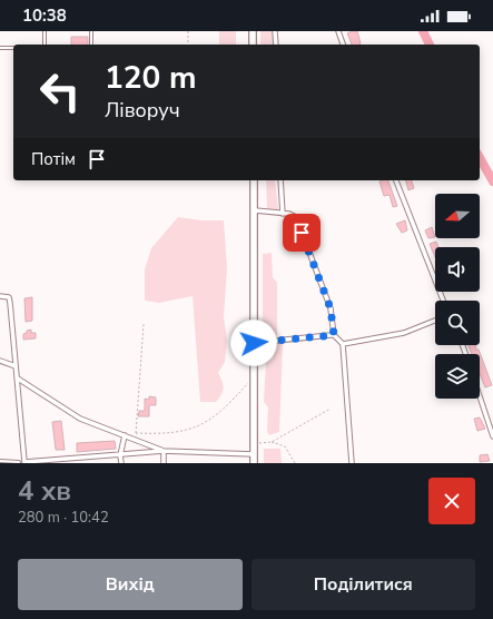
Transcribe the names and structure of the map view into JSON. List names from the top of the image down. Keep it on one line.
{"north":"left","page":{"status":"10:38","turn":["120 m","Ліворуч"],"then":"Потім","heading":["4 хв","280 m · 10:42"],"buttons":["Вихід","Поділитися"]}}
